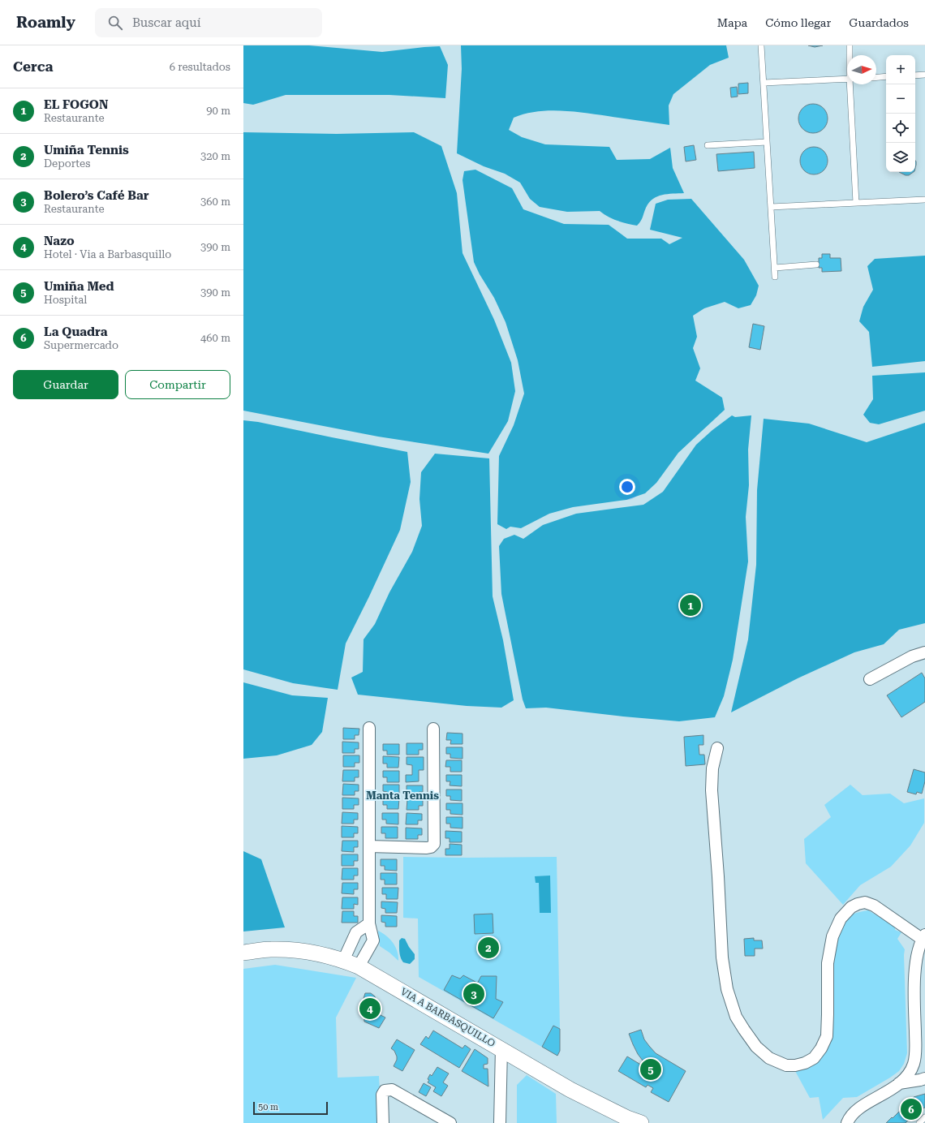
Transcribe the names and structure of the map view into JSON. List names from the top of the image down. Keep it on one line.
{"streets":{"main road":["VIA A BARBASQUILLO"]},"districts":["Manta Tennis"],"scale_bar":"50 m","north":"right","page":{"header":"Roamly","search":"Buscar aquí","nav":["Mapa","Cómo llegar","Guardados"],"heading":["Cerca","6 resultados"],"map_buttons":["+","−"],"list":[{"mark":"1","name":"EL FOGON","note":"Restaurante","value":"90 m"},{"mark":"2","name":"Umiña Tennis","note":"Deportes","value":"320 m"},{"mark":"3","name":"Bolero’s Café Bar","note":"Restaurante","value":"360 m"},{"mark":"4","name":"Nazo","note":"Hotel · Via a Barbasquillo","value":"390 m"},{"mark":"5","name":"Umiña Med","note":"Hospital","value":"390 m"},{"mark":"6","name":"La Quadra","note":"Supermercado","value":"460 m"}],"buttons":["Guardar","Compartir"],"pins":["1","2","3","4","5","6"],"scale":"50 m"}}
